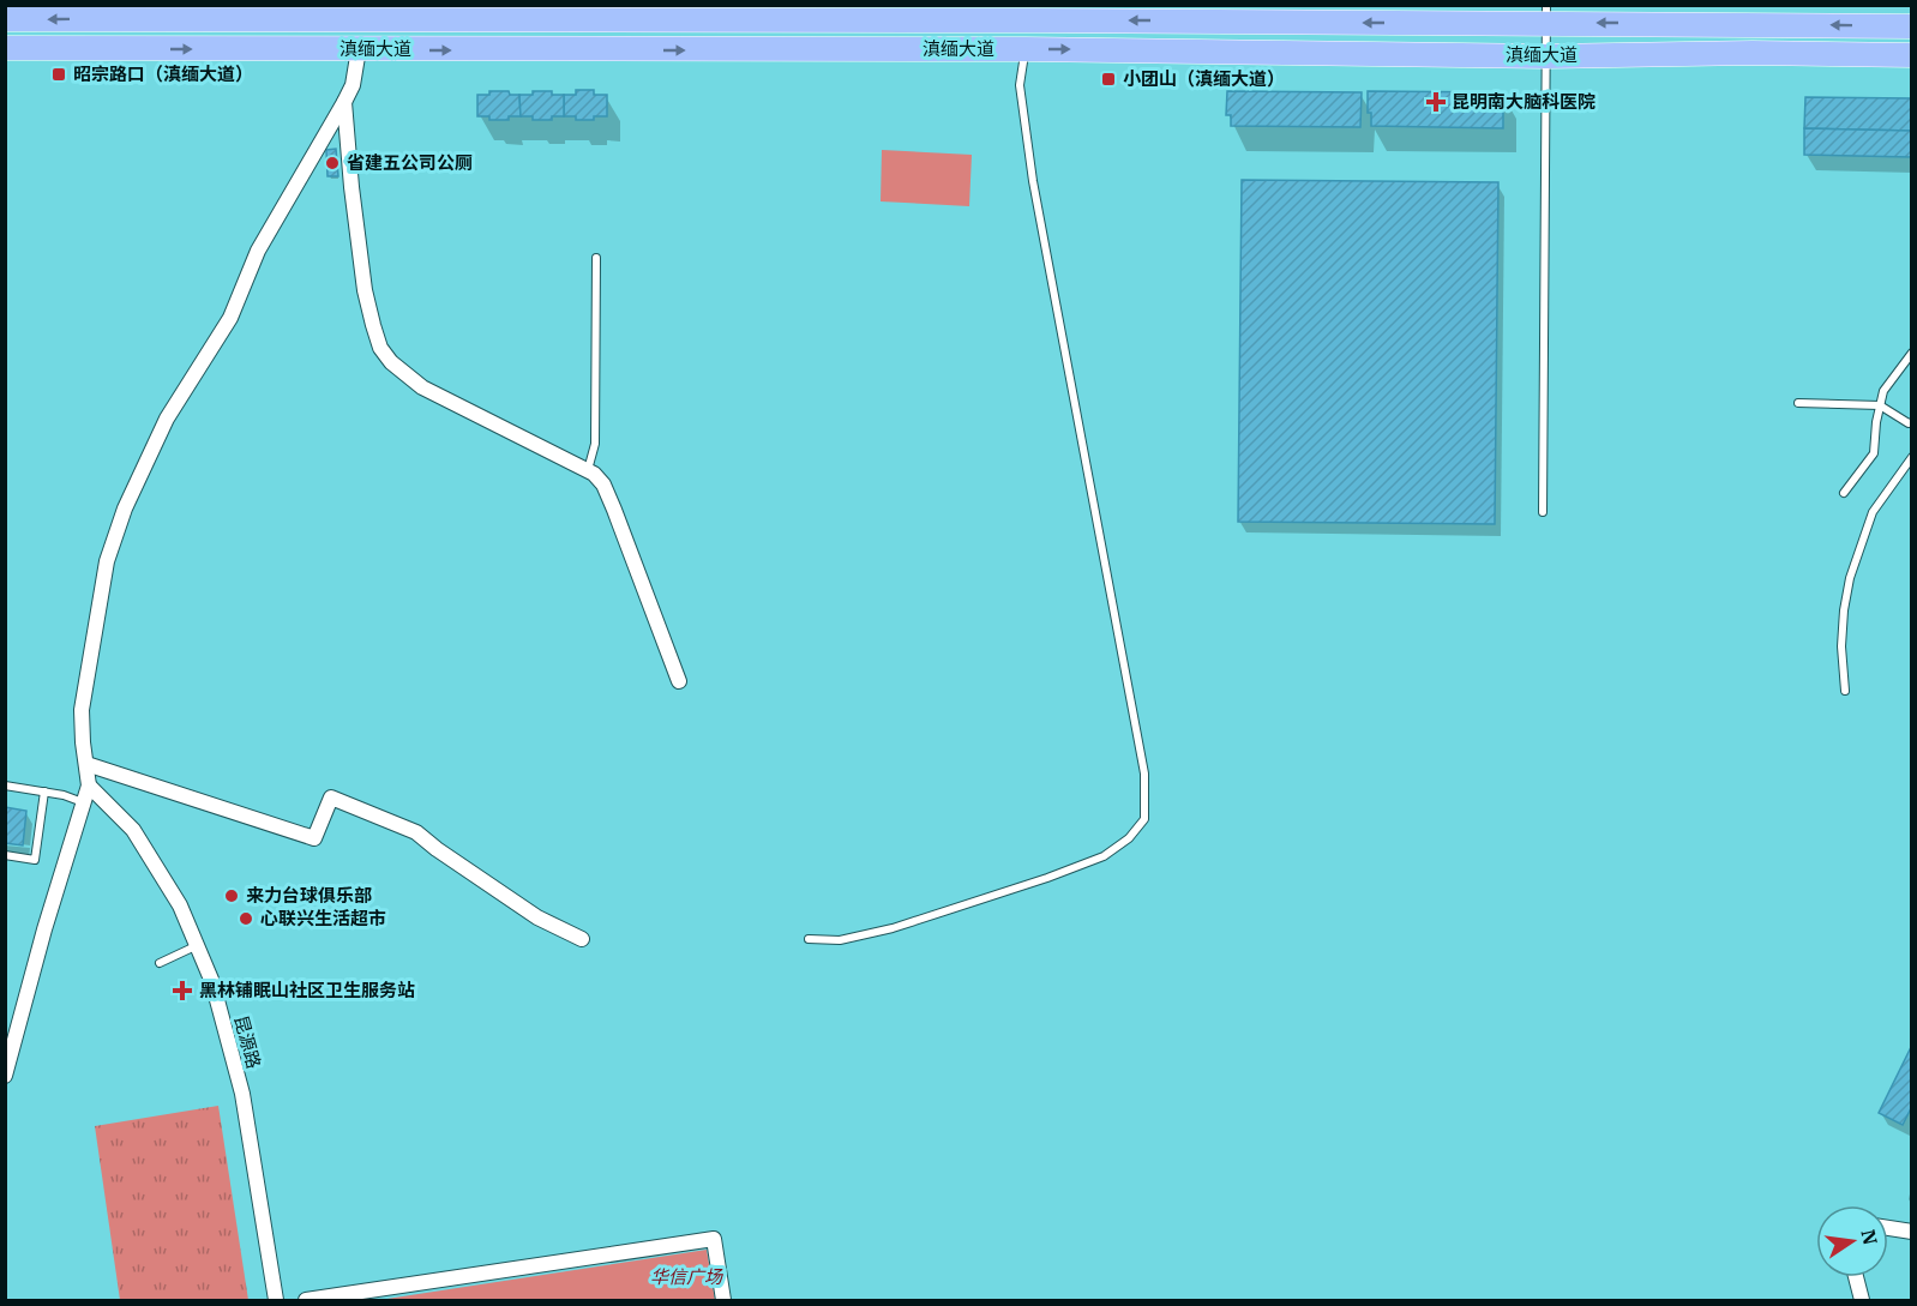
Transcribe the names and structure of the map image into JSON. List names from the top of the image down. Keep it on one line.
{"streets":{"main road":["滇缅大道"],"street":["昆源路"]},"parks":["华信广场"],"places":{"transit":["昭宗路口（滇缅大道）","小团山（滇缅大道）"],"health":["昆明南大脑科医院","黑林铺眠山社区卫生服务站"],"other":["省建五公司公厕","来力台球俱乐部","心联兴生活超市"]},"north":"right"}
